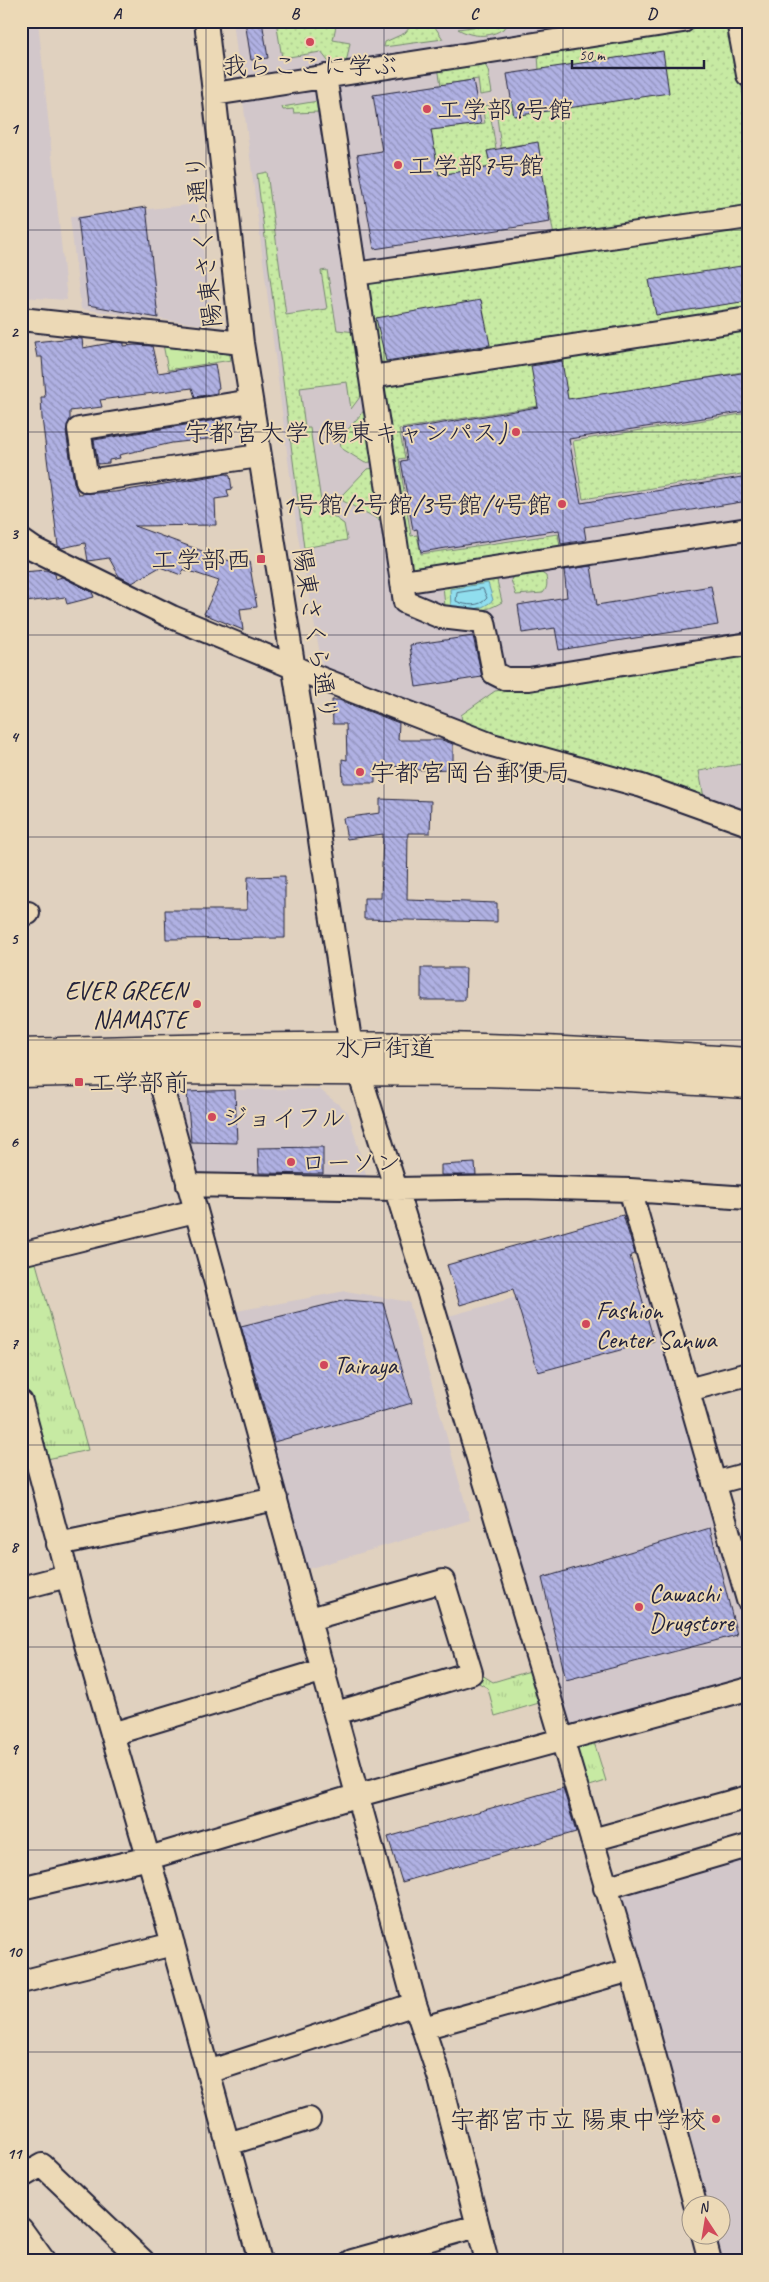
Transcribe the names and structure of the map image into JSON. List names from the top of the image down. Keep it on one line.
{"streets":{"highway":["水戸街道"],"street":["陽東さくら通り"]},"crossings":[["陽東さくら通り","水戸街道"]],"places":{"other":["我らここに学ぶ","工学部9号館","工学部7号館","宇都宮大学 (陽東キャンパス)","1号館/2号館/3号館/4号館","宇都宮岡台郵便局","EVER GREEN NAMASTE","ジョイフル","ローソン","Fashion Center Sanwa","Tairaya","Cawachi Drugstore","宇都宮市立 陽東中学校"],"transit":["工学部西","工学部前"]},"scale_bar":"50 m","north":"top","grid":{"columns":["A","B","C","D"],"rows":["1","2","3","4","5","6","7","8","9","10","11"]}}
